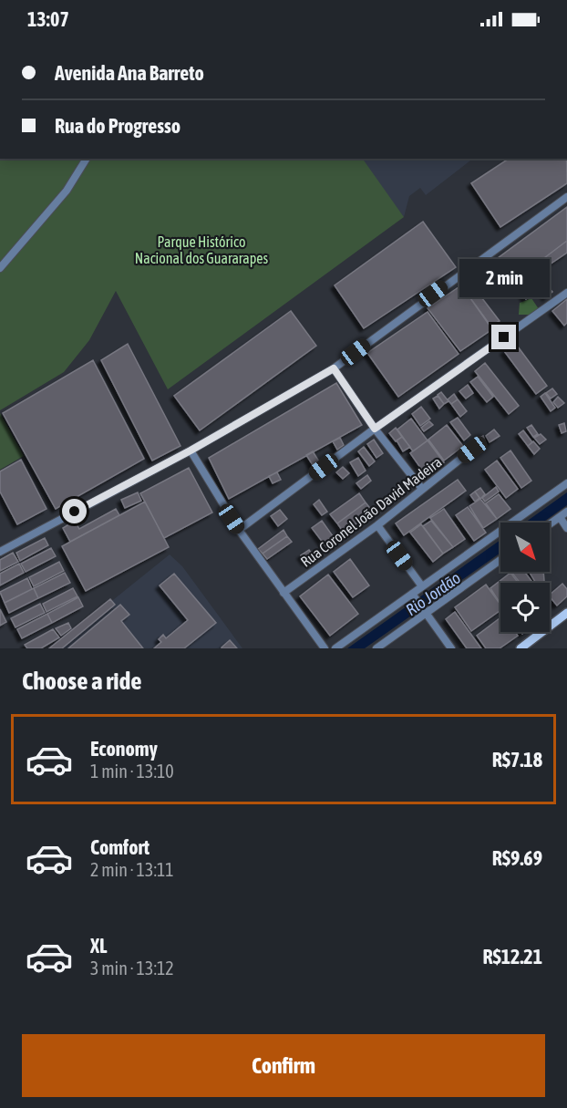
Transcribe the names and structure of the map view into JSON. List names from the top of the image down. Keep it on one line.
{"streets":{"street":["Rua Coronel João David Madeira"]},"water":["Rio Jordão"],"parks":["Parque Histórico Nacional dos Guararapes"],"north":"bottom right","page":{"status":"13:07","banner":["Avenida Ana Barreto","Rua do Progresso"],"bubble":"2 min","heading":"Choose a ride","list":[{"name":"Economy","note":"1 min · 13:10","value":"R$7.18"},{"name":"Comfort","note":"2 min · 13:11","value":"R$9.69"},{"name":"XL","note":"3 min · 13:12","value":"R$12.21"}],"buttons":"Confirm"}}
